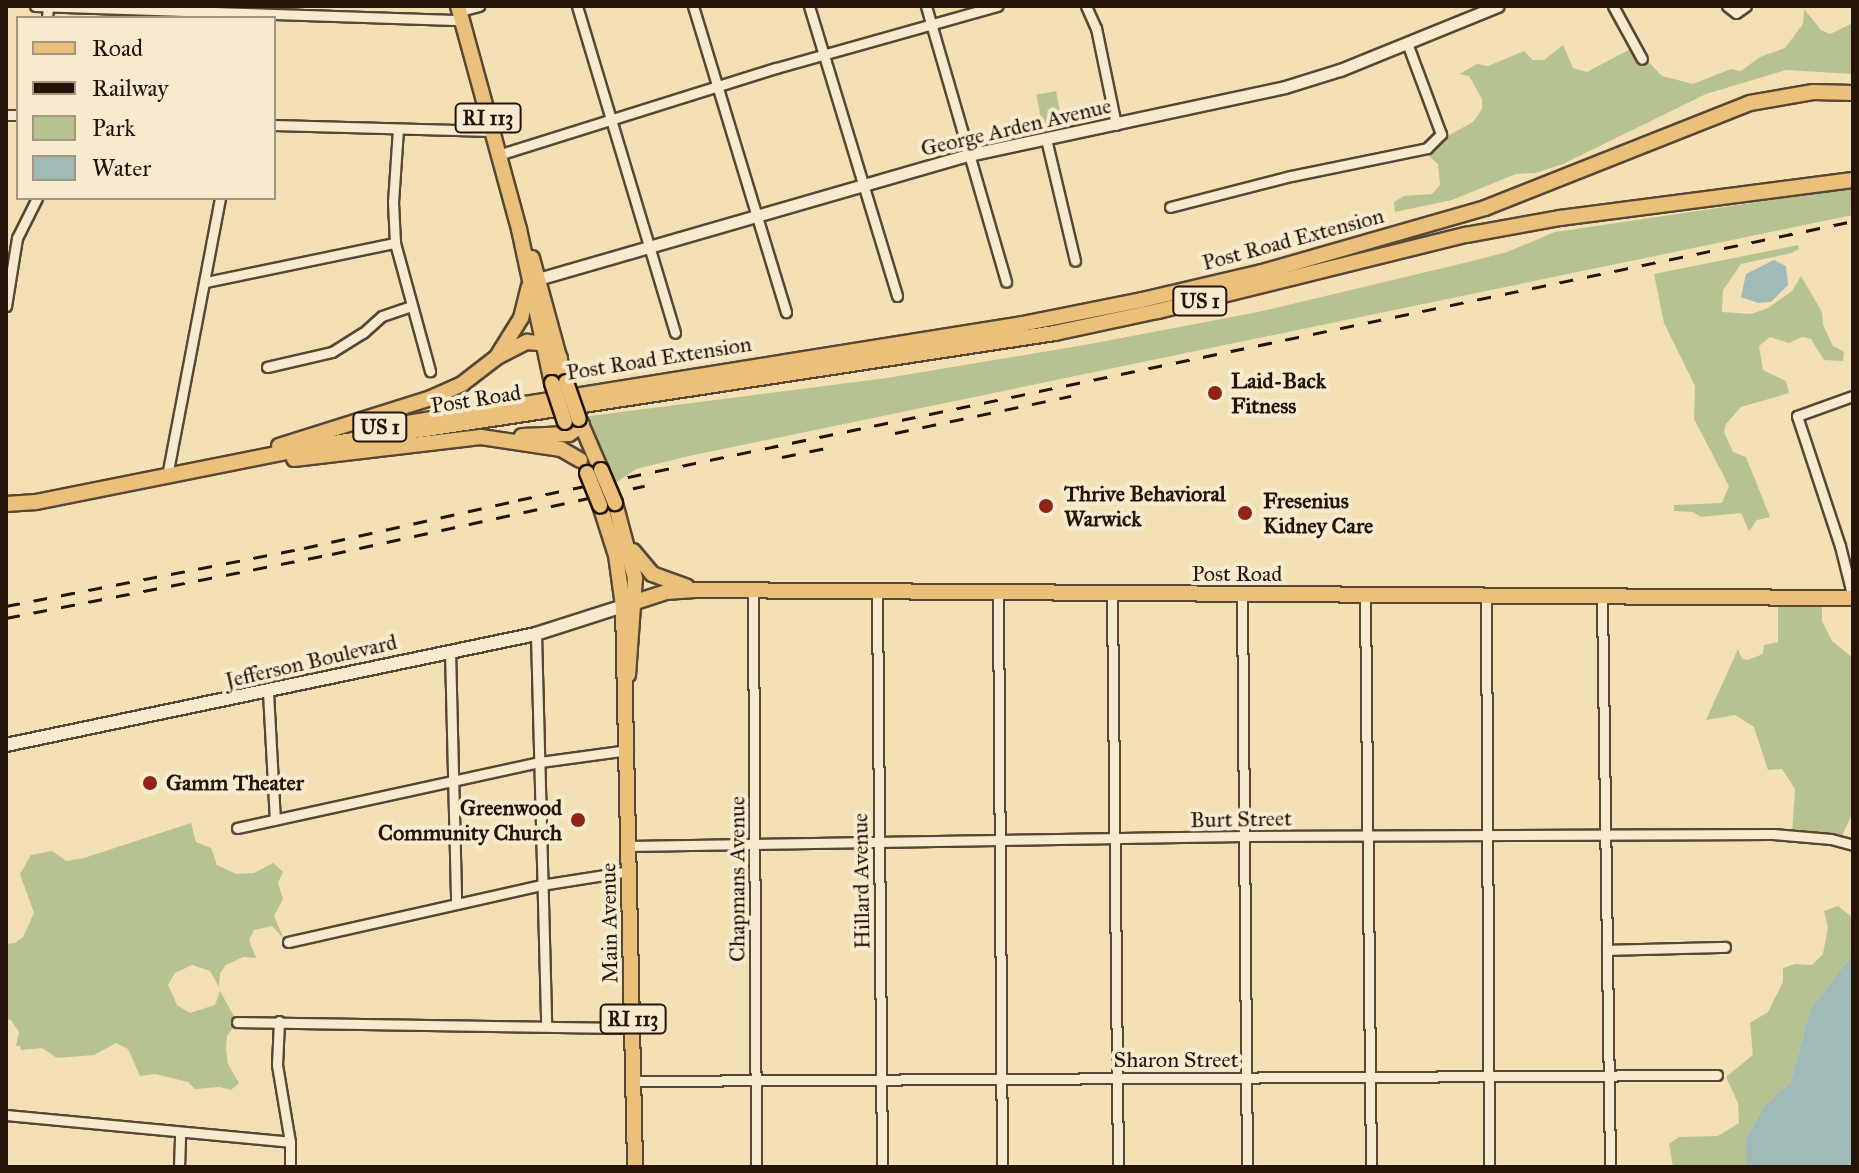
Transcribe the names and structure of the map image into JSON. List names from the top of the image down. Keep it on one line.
{"streets":{"main road":["RI 113","Post Road Extension","US 1","Post Road","Jefferson Boulevard","Main Avenue"],"street":["George Arden Avenue","Burt Street","Chapmans Avenue","Hillard Avenue","Sharon Street"]},"crossings":[["George Arden Avenue","Main Avenue"],["Post Road Extension","Post Road"],["Post Road","Jefferson Boulevard"],["Post Road","Chapmans Avenue"],["Post Road","Hillard Avenue"],["Post Road","Main Avenue"],["Jefferson Boulevard","Main Avenue"],["Burt Street","Chapmans Avenue"],["Burt Street","Hillard Avenue"],["Burt Street","Main Avenue"],["Chapmans Avenue","Sharon Street"],["Hillard Avenue","Sharon Street"],["Main Avenue","Sharon Street"]],"places":["Laid-Back Fitness","Thrive Behavioral Warwick","Fresenius Kidney Care","Gamm Theater","Greenwood Community Church"],"legend":["Road","Railway","Park","Water"]}
